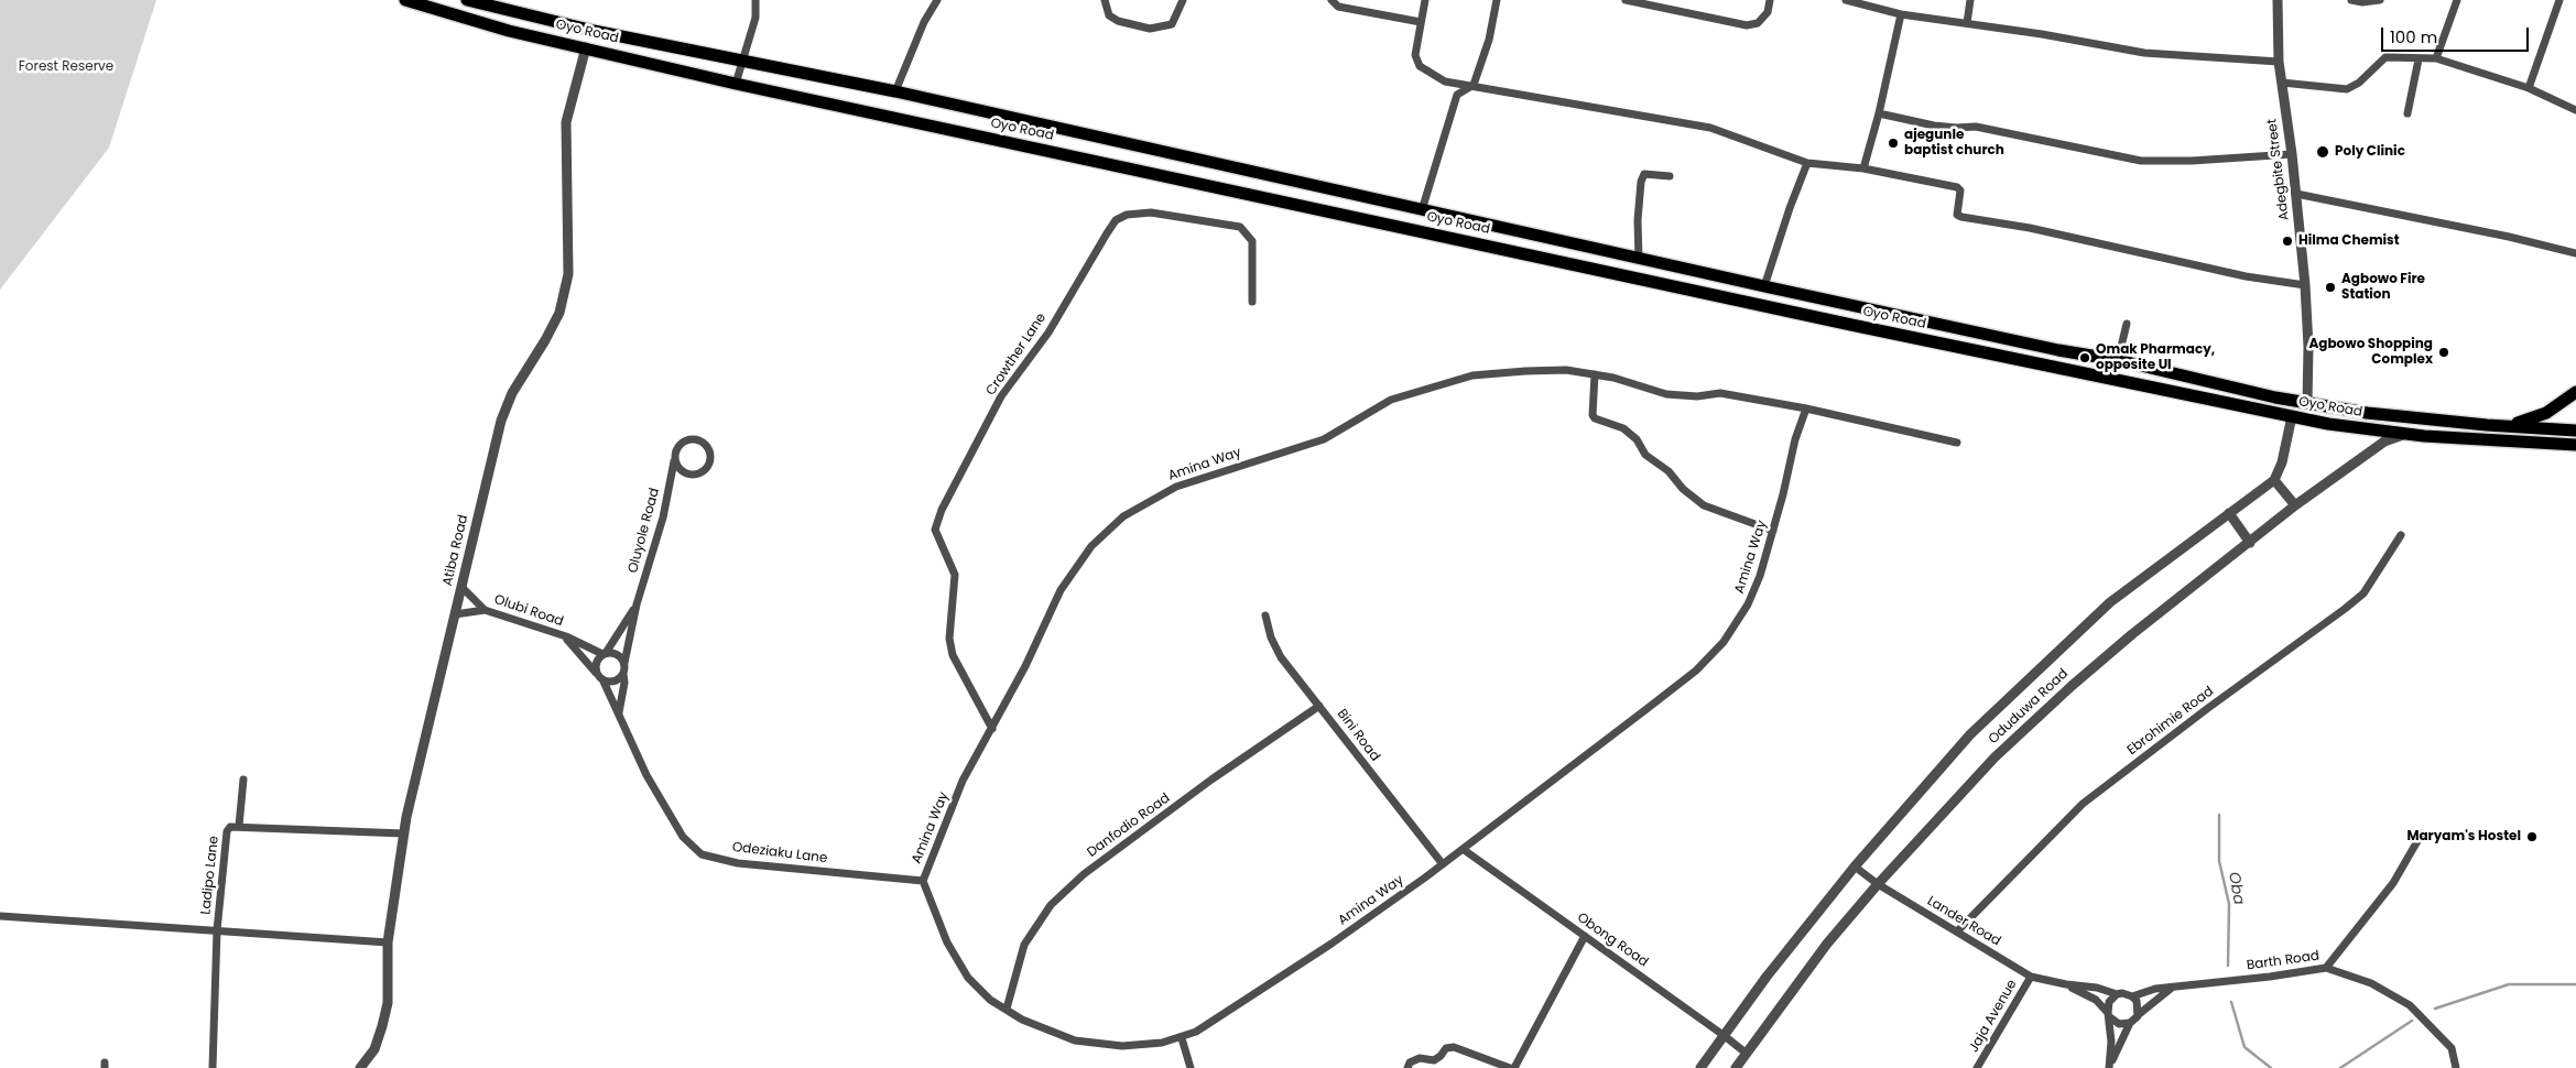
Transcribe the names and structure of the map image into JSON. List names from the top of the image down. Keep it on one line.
{"streets":{"highway":["Oyo Road"],"street":["Adegbite Street","Crowther Lane","Amina Way","Oluyole Road","Atiba Road","Olubi Road","Oduduwa Road","Ebrohimie Road","Bini Road","Danfodio Road","Odeziaku Lane","Ladipo Lane","Lander Road","Obong Road","Barth Road","Jaja Avenue"]},"crossings":[["Oyo Road","Adegbite Street"],["Oyo Road","Atiba Road"],["Oyo Road","Oduduwa Road"],["Crowther Lane","Amina Way"],["Amina Way","Bini Road"],["Amina Way","Danfodio Road"],["Amina Way","Odeziaku Lane"],["Amina Way","Obong Road"],["Oluyole Road","Olubi Road"],["Oluyole Road","Odeziaku Lane"],["Atiba Road","Olubi Road"],["Atiba Road","Ladipo Lane"],["Olubi Road","Odeziaku Lane"],["Oduduwa Road","Lander Road"],["Oduduwa Road","Obong Road"],["Ebrohimie Road","Lander Road"],["Bini Road","Danfodio Road"],["Lander Road","Barth Road"],["Lander Road","Jaja Avenue"]],"water":["Oba"],"parks":["Forest Reserve"],"places":["ajegunle baptist church","Poly Clinic","Hilma Chemist","Agbowo Fire Station","Agbowo Shopping Complex","Omak Pharmacy, opposite UI","Maryam's Hostel"],"scale_bar":"100 m"}
